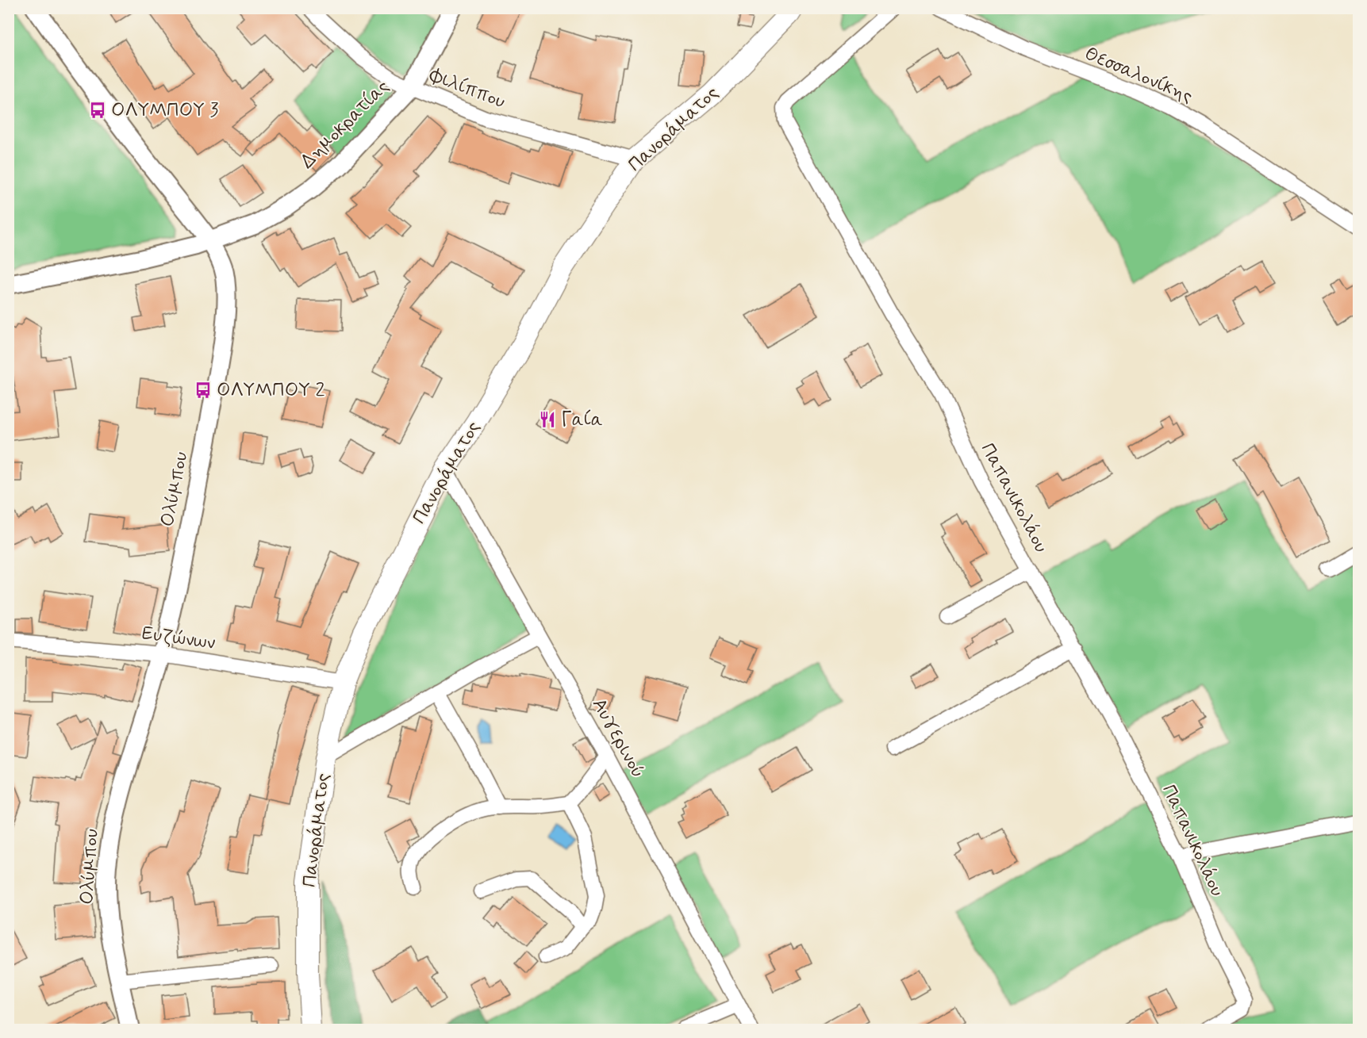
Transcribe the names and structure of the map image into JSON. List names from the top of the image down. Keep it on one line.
{"streets":{"main road":["Πανοράματος"],"street":["Θεσσαλονίκης","Φιλίππου","Δημοκρατίας","Ολύμπου","Παπανικολάου","Ευζώνων","Αυγερινού"]},"crossings":[["Φιλίππου","Δημοκρατίας"],["Φιλίππου","Πανοράματος"],["Δημοκρατίας","Ολύμπου"],["Πανοράματος","Ευζώνων"],["Πανοράματος","Αυγερινού"],["Ολύμπου","Ευζώνων"]],"places":{"bus stop":["ΟΛΥΜΠΟΥ 3","ΟΛΥΜΠΟΥ 2"],"restaurant":["Γαία"]}}
